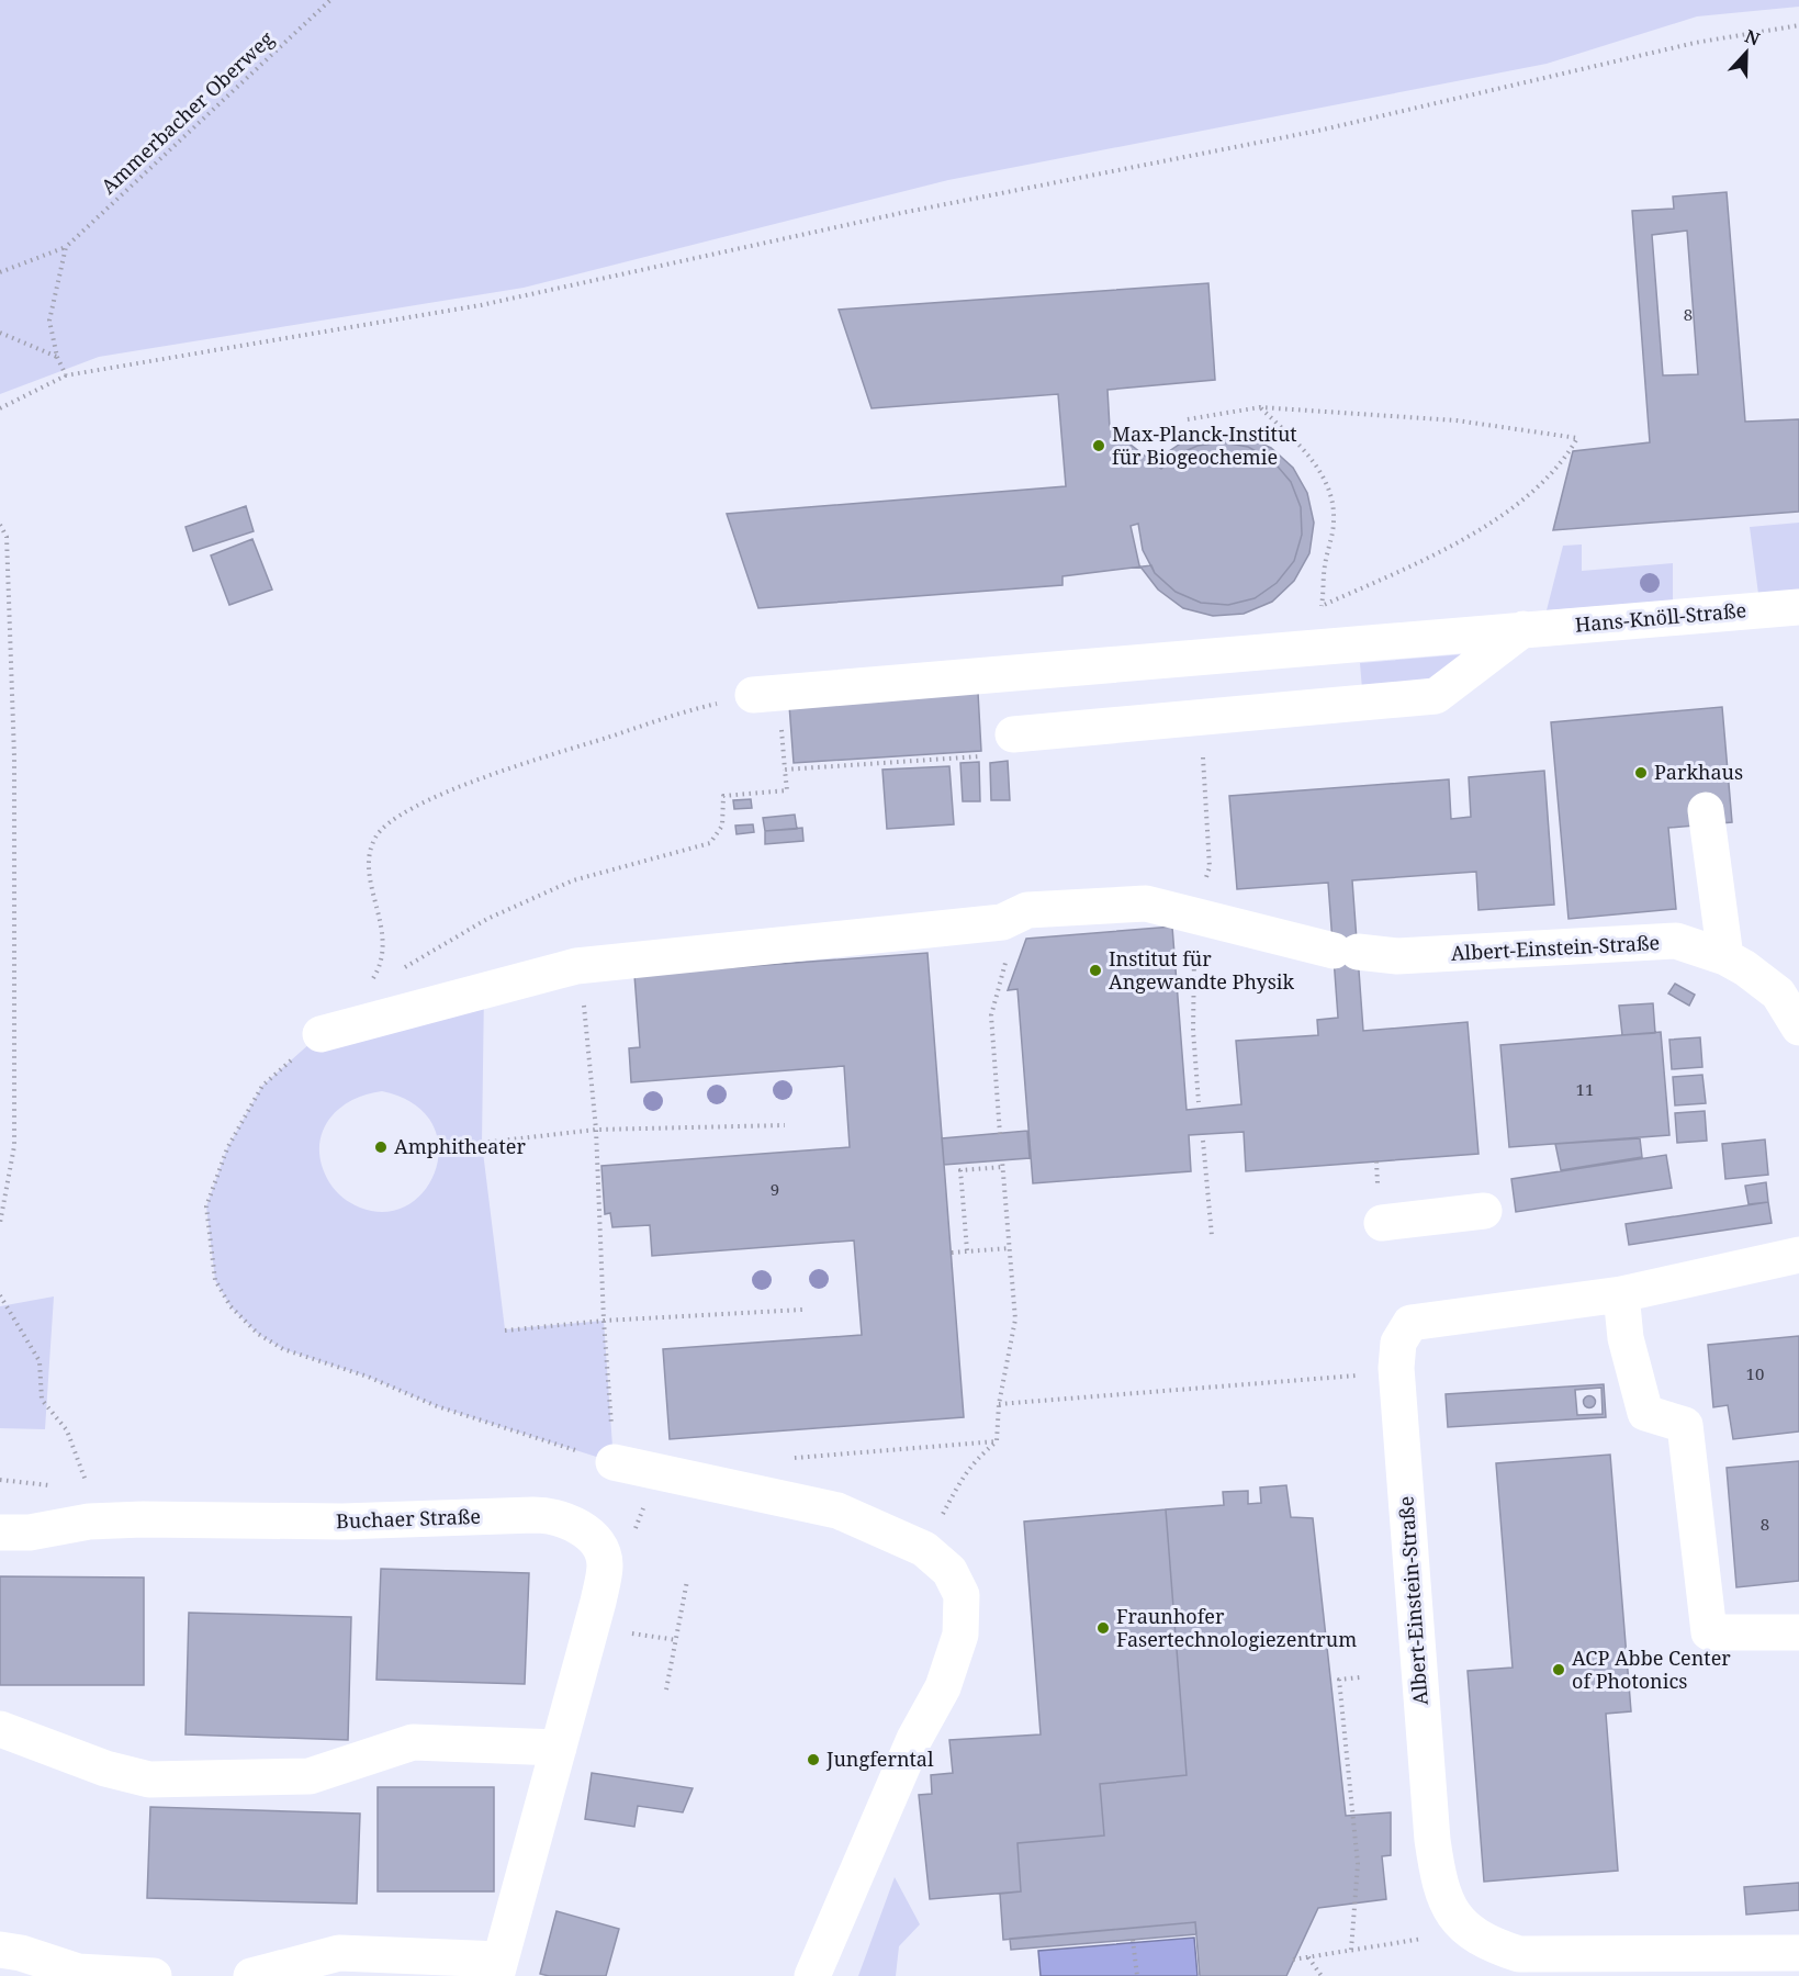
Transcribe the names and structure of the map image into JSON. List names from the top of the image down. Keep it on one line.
{"streets":{"street":["Hans-Knöll-Straße","Albert-Einstein-Straße","Buchaer Straße"],"path":["Ammerbacher Oberweg"]},"places":["Max-Planck-Institut für Biogeochemie","Parkhaus","Institut für Angewandte Physik","Amphitheater","Fraunhofer Fasertechnologiezentrum","ACP Abbe Center of Photonics","Jungferntal"],"house_numbers":["8","11","9","10","8"],"north":"top"}
